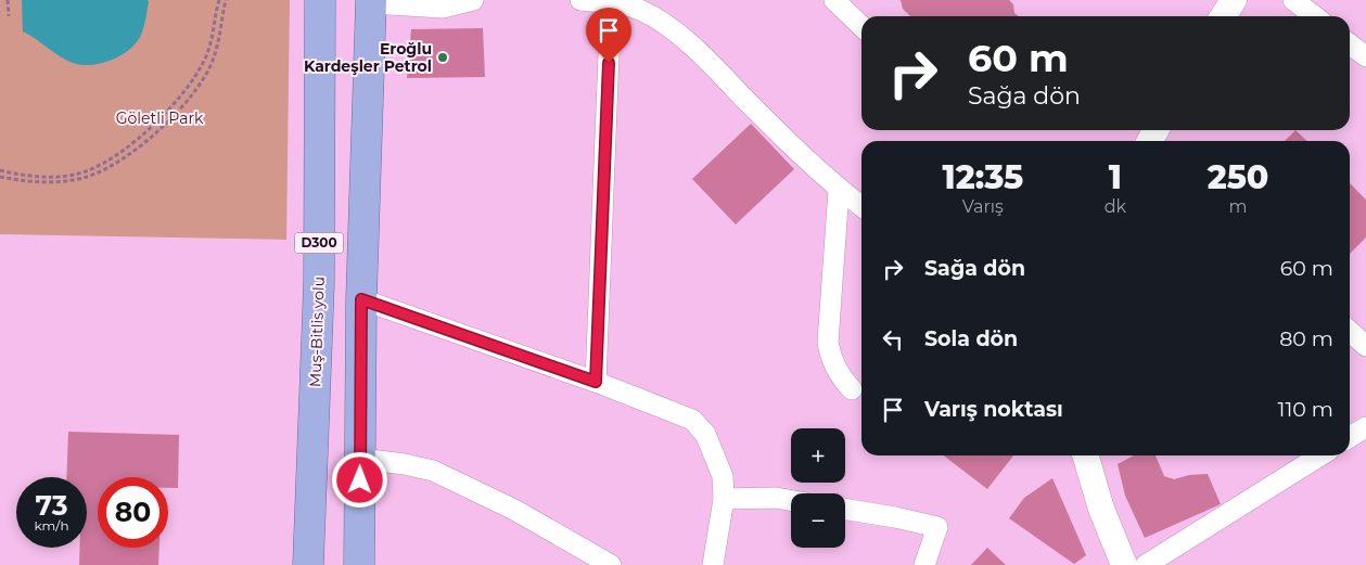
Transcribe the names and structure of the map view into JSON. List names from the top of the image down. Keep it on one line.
{"streets":{"highway":["D300","Muş-Bitlis yolu"]},"parks":["Göletli Park"],"places":["Eroğlu Kardeşler Petrol"],"page":{"turn":["60 m","Sağa dön"],"eta":["12:35","Varış","1","dk","250","m"],"list":[{"name":"Sağa dön","value":"60 m"},{"name":"Sola dön","value":"80 m"},{"name":"Varış noktası","value":"110 m"}],"map_buttons":["+","−"],"speed":"73 km/h","limit":"80"}}
